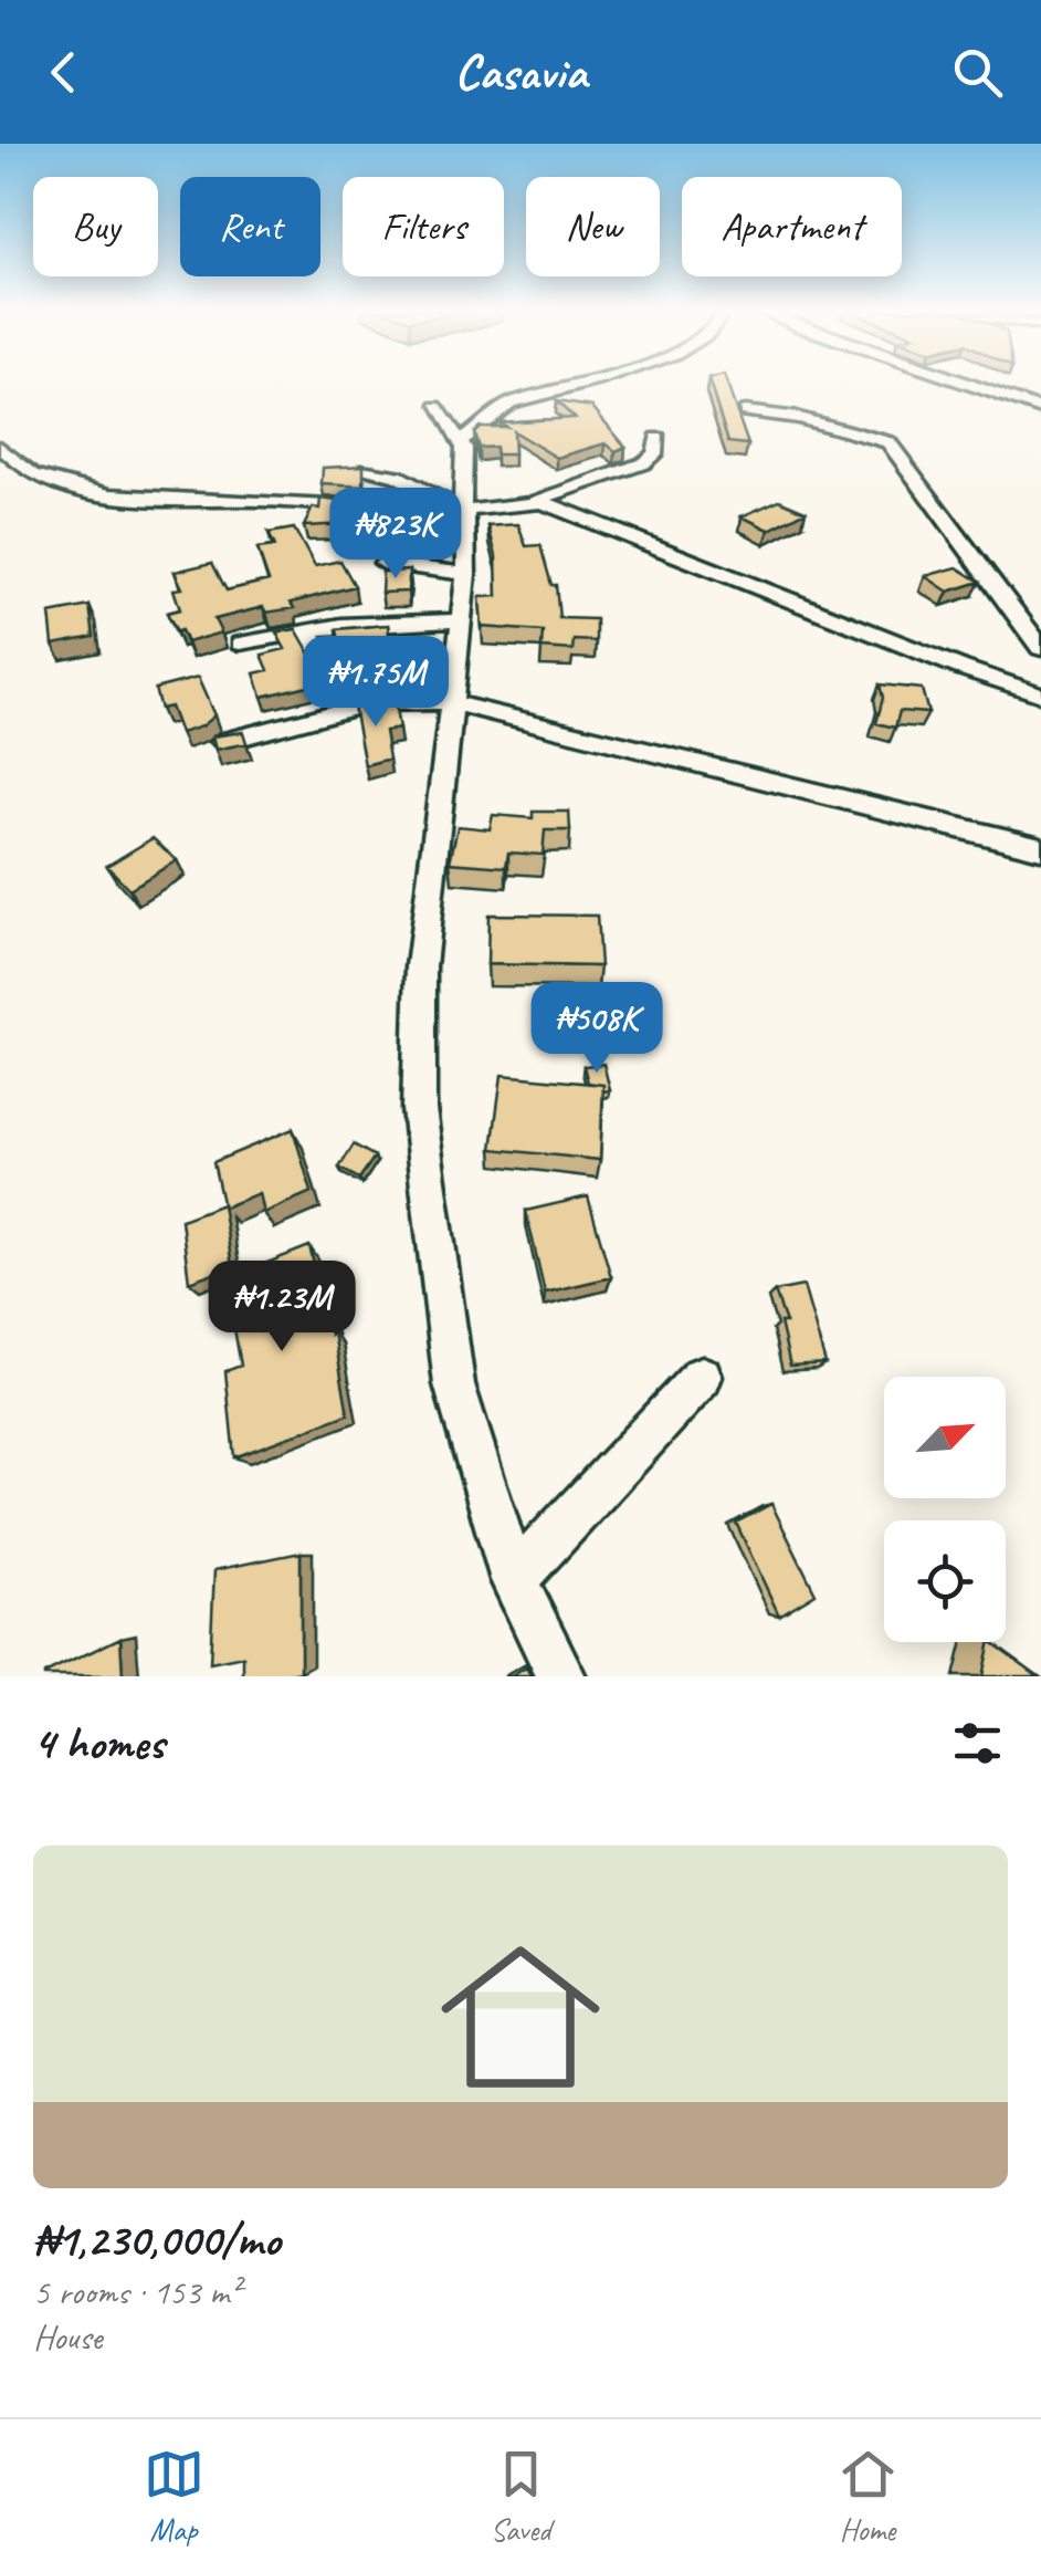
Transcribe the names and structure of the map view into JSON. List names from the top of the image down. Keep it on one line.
{"north":"top right","page":{"header":"Casavia","chip":["Buy","Rent","Filters","New","Apartment"],"price":["₦823K","₦1.75M","₦508K","₦1.23M"],"heading":"4 homes","list":[{"name":"₦1,230,000/mo","note":"5 rooms · 153 m² · House"}],"tabs":["Map","Saved","Home"]}}
